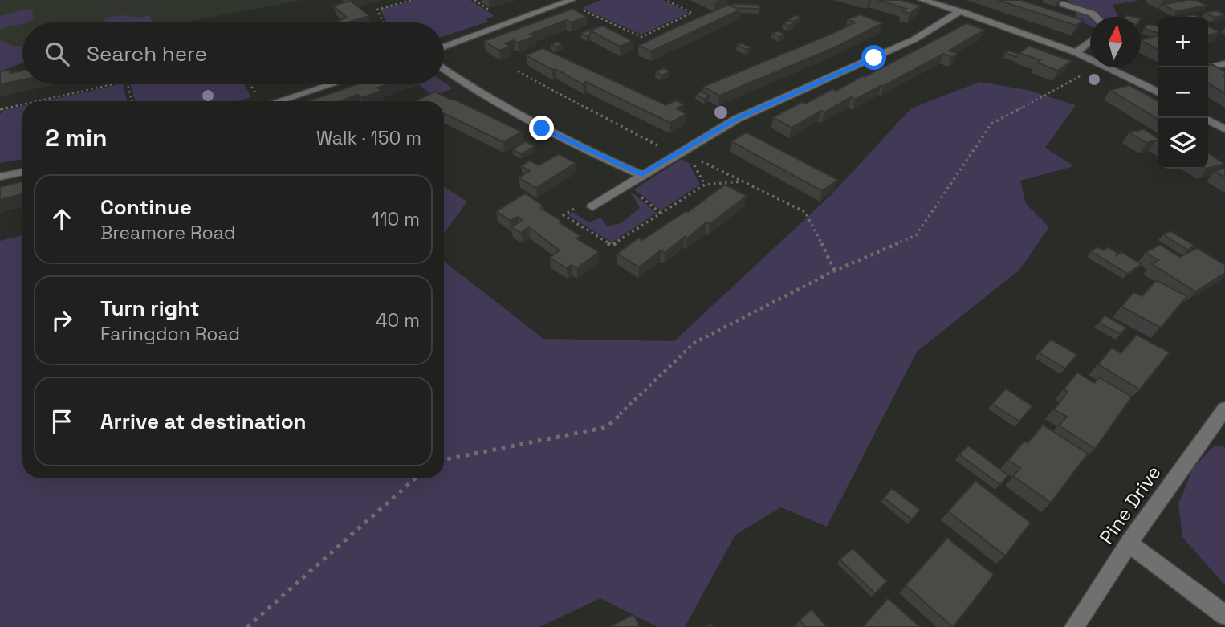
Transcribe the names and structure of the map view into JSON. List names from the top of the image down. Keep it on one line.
{"streets":{"street":["Pine Drive"]},"north":"top","page":{"map_buttons":["+","−"],"search":"Search here","heading":["2 min","Walk · 150 m"],"list":[["Continue","Breamore Road","110 m"],["Turn right","Faringdon Road","40 m"],"Arrive at destination"]}}
